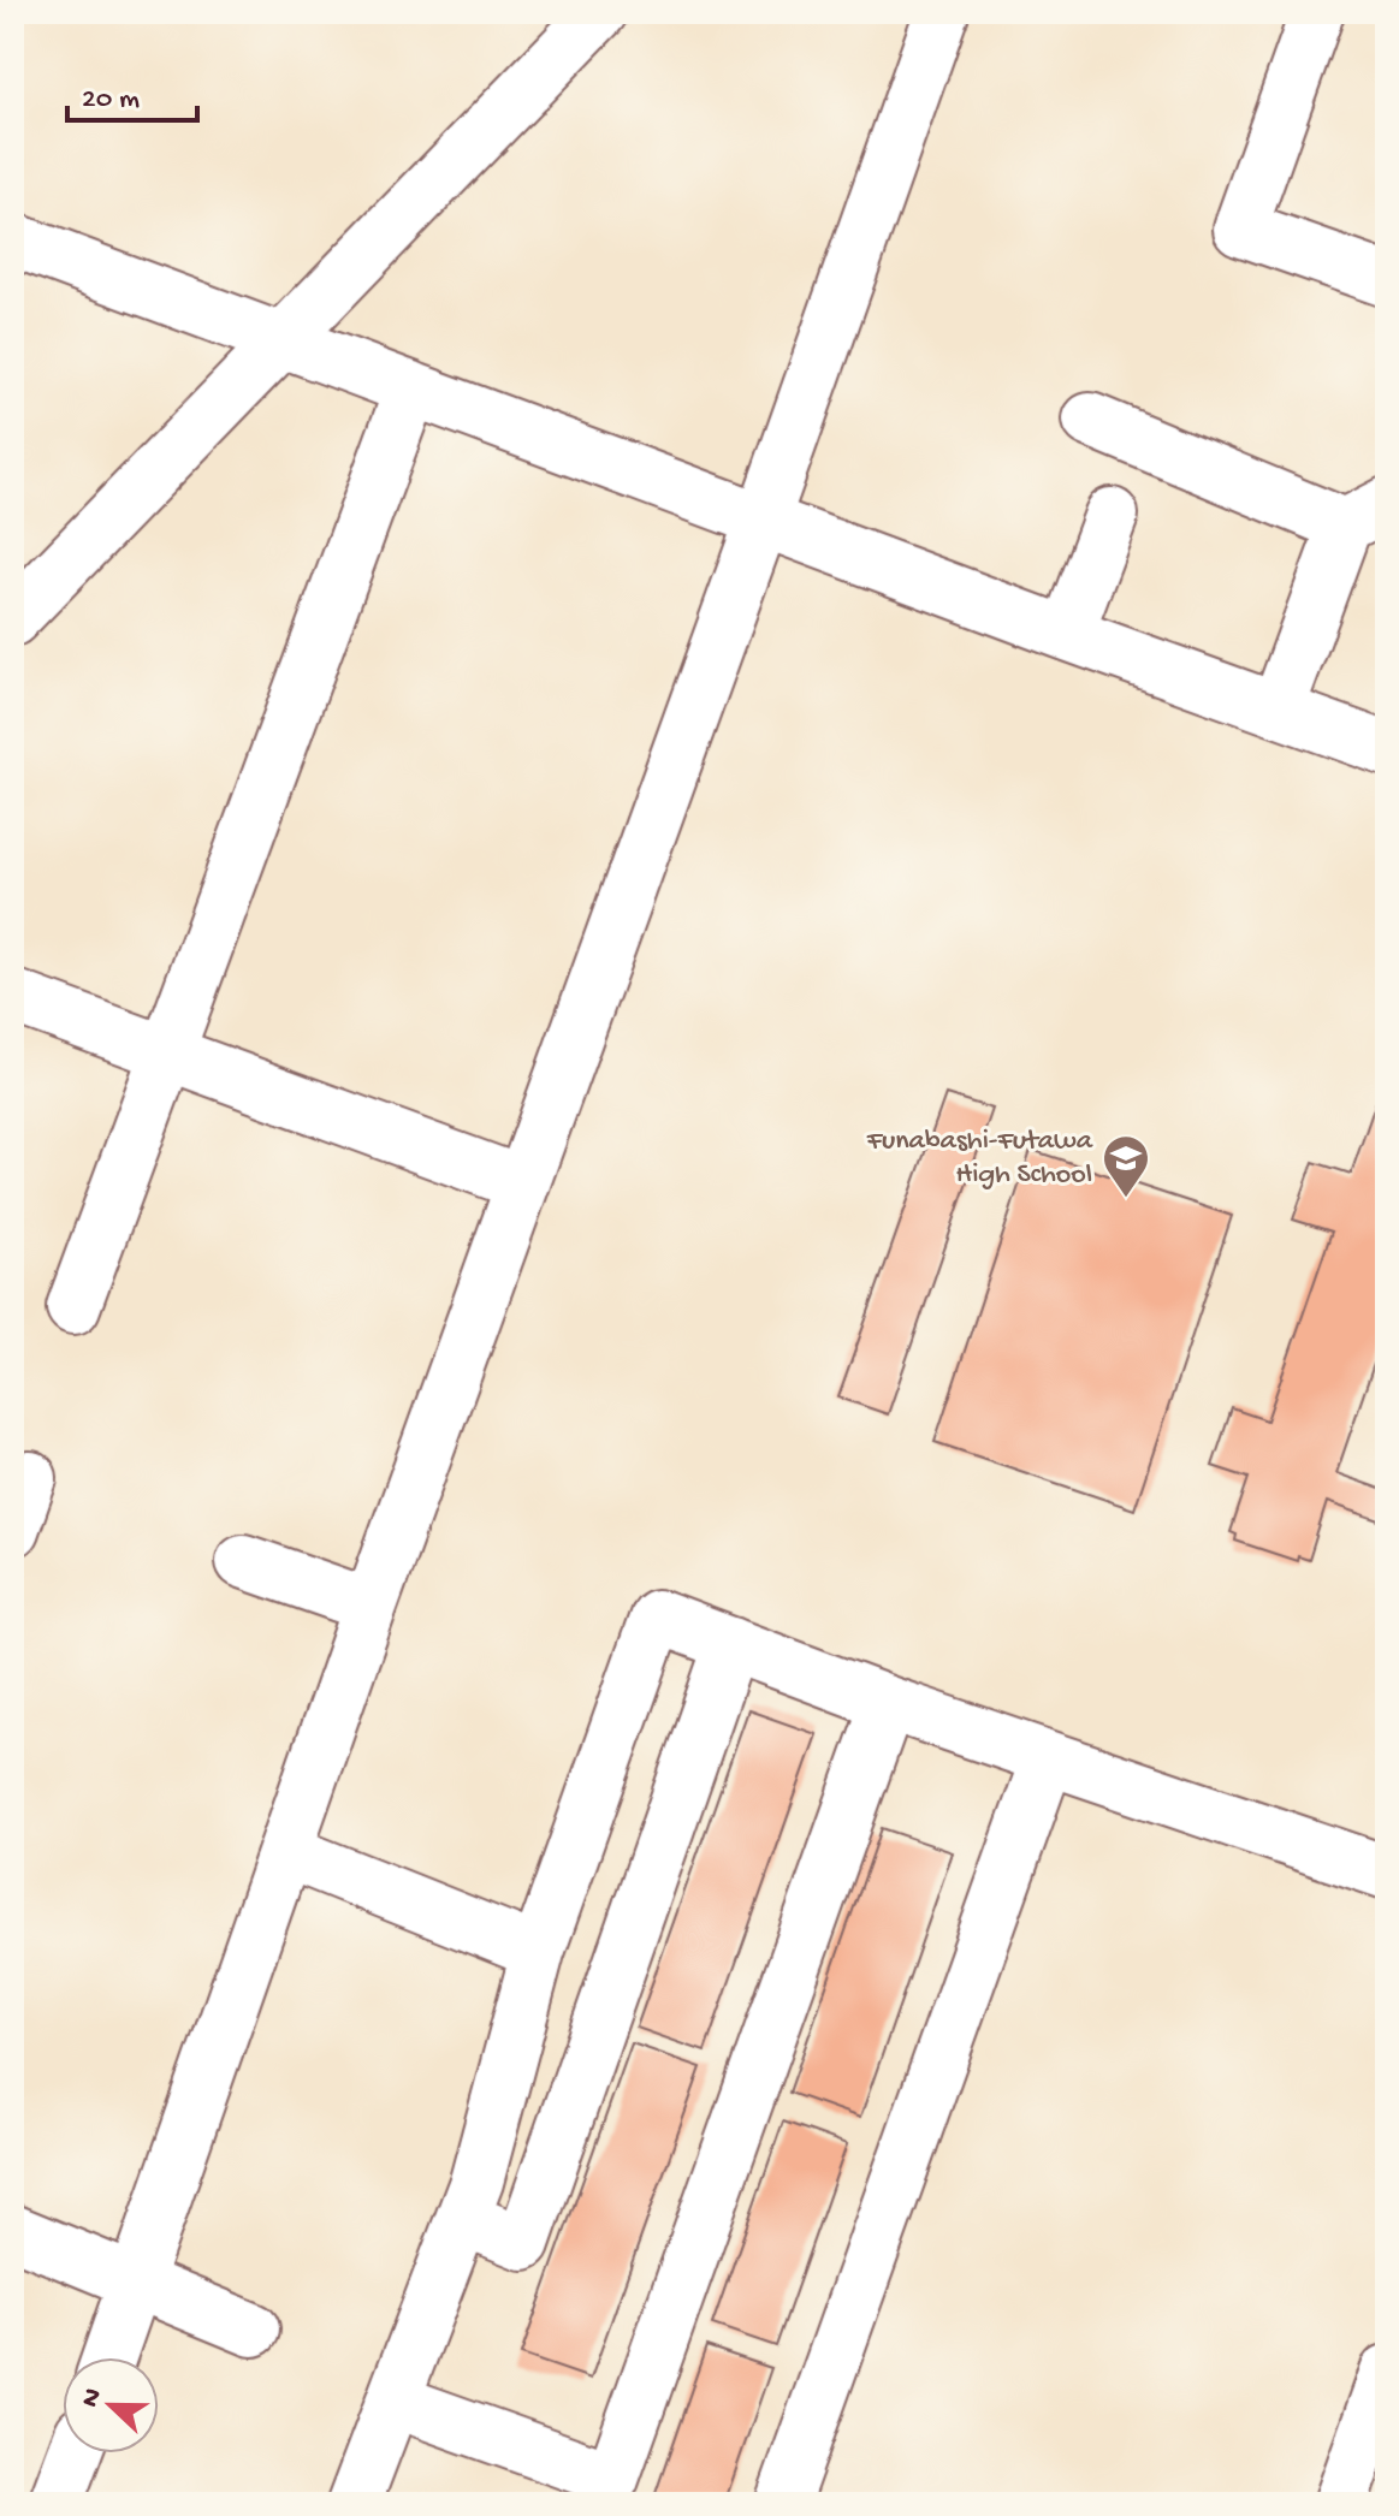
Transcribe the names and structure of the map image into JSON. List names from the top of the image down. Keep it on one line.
{"places":{"school or university":["Funabashi-Futawa High School"]},"scale_bar":"20 m","north":"left"}
